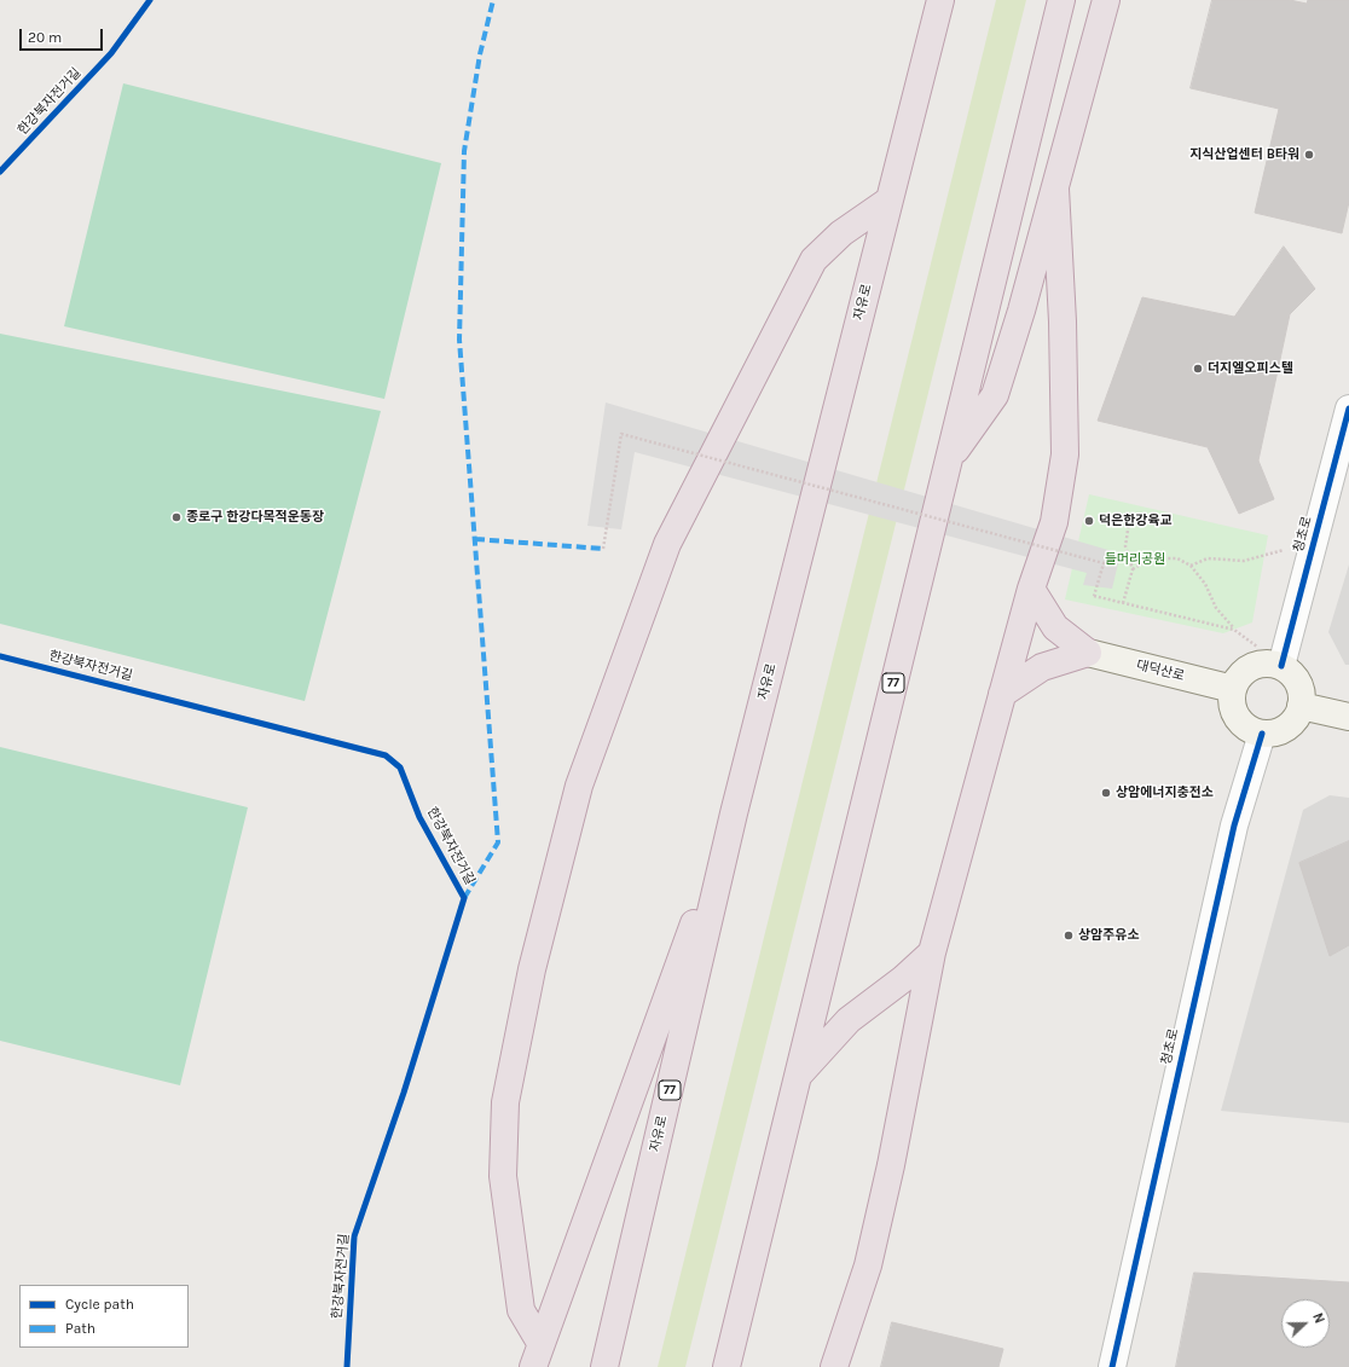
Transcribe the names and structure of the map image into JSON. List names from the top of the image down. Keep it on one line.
{"streets":{"highway":["자유로","77"],"street":["청초로","대덕산로"],"cycle path":["한강북자전거길"]},"crossings":[["청초로","대덕산로"]],"parks":["들머리공원"],"places":["지식산업센터 B타워","더지엘오피스텔","종로구 한강다목적운동장","덕은한강육교","상암에너지충전소","상암주유소"],"legend":["Cycle path","Path"],"scale_bar":"20 m","north":"right"}
